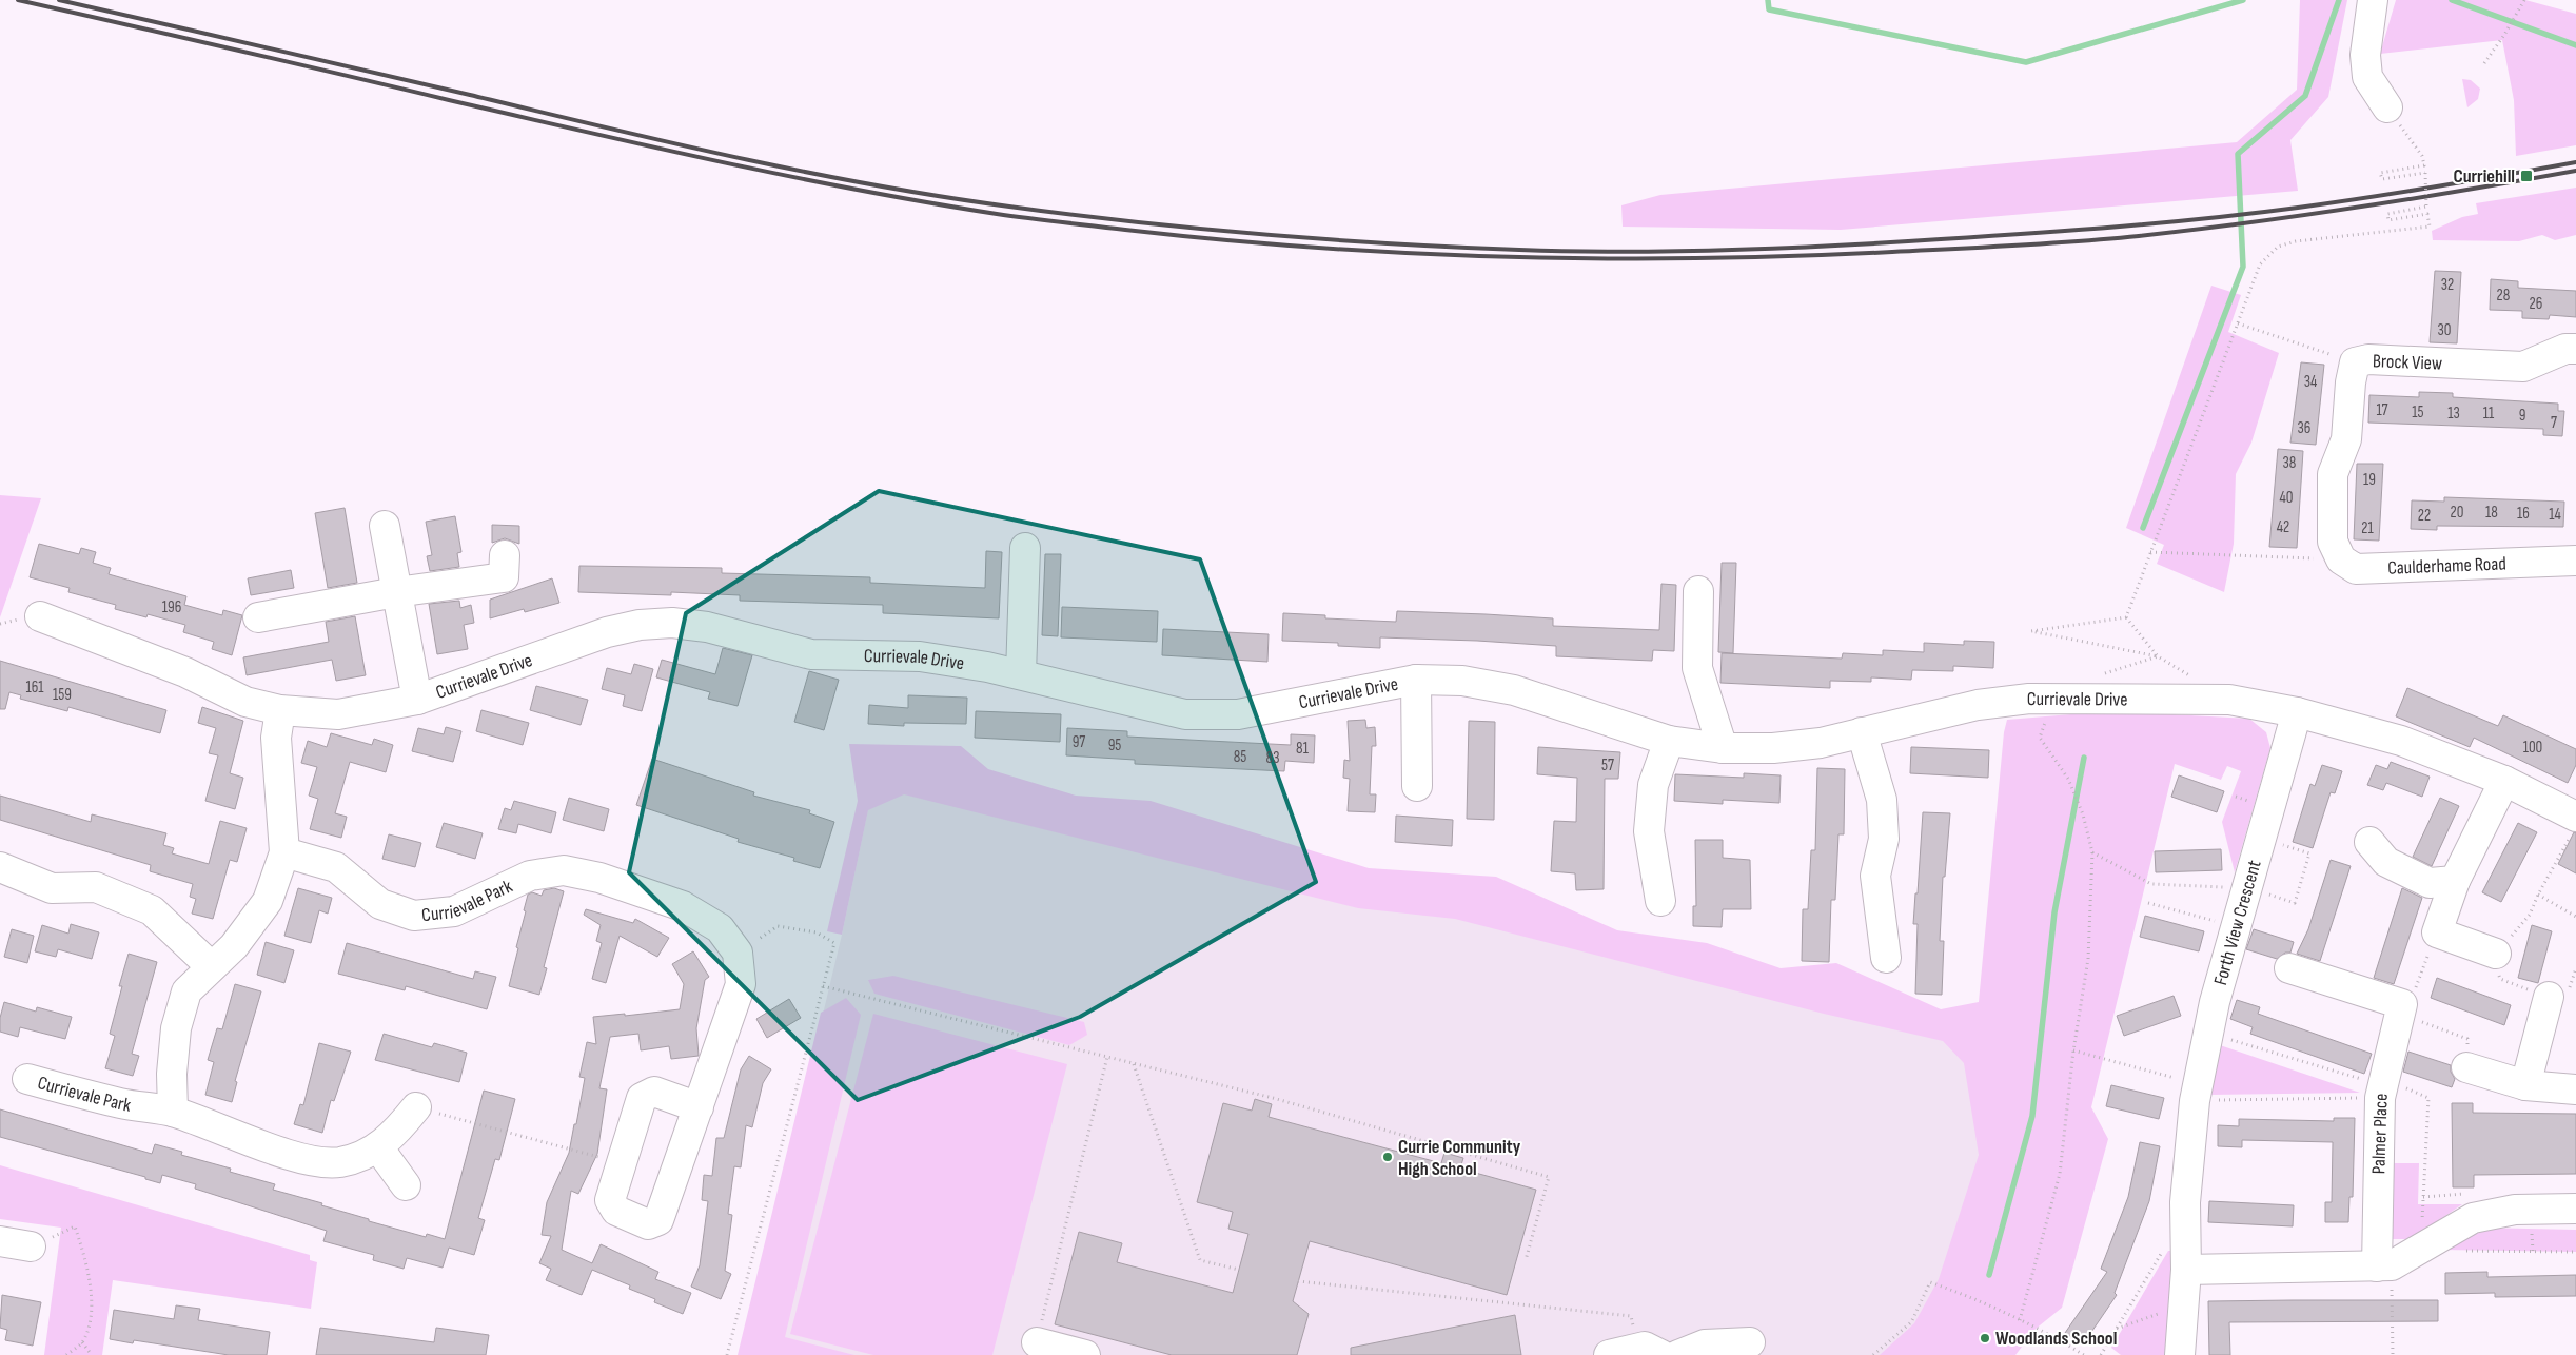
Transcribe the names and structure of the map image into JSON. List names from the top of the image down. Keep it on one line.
{"streets":{"street":["Brock View","Caulderhame Road","Currievale Drive","Currievale Park","Forth View Crescent","Palmer Place"]},"crossings":[["Brock View","Caulderhame Road"],["Currievale Drive","Forth View Crescent"]],"places":{"transit":["Curriehill"],"other":["Currie Community High School","Woodlands School"]},"house_numbers":["32","28","26","30","34","17","15","13","11","9","7","36","38","19","40","20","18","16","14","22","42","21","196","161","159","97","95","100","81","85","83","57"]}
